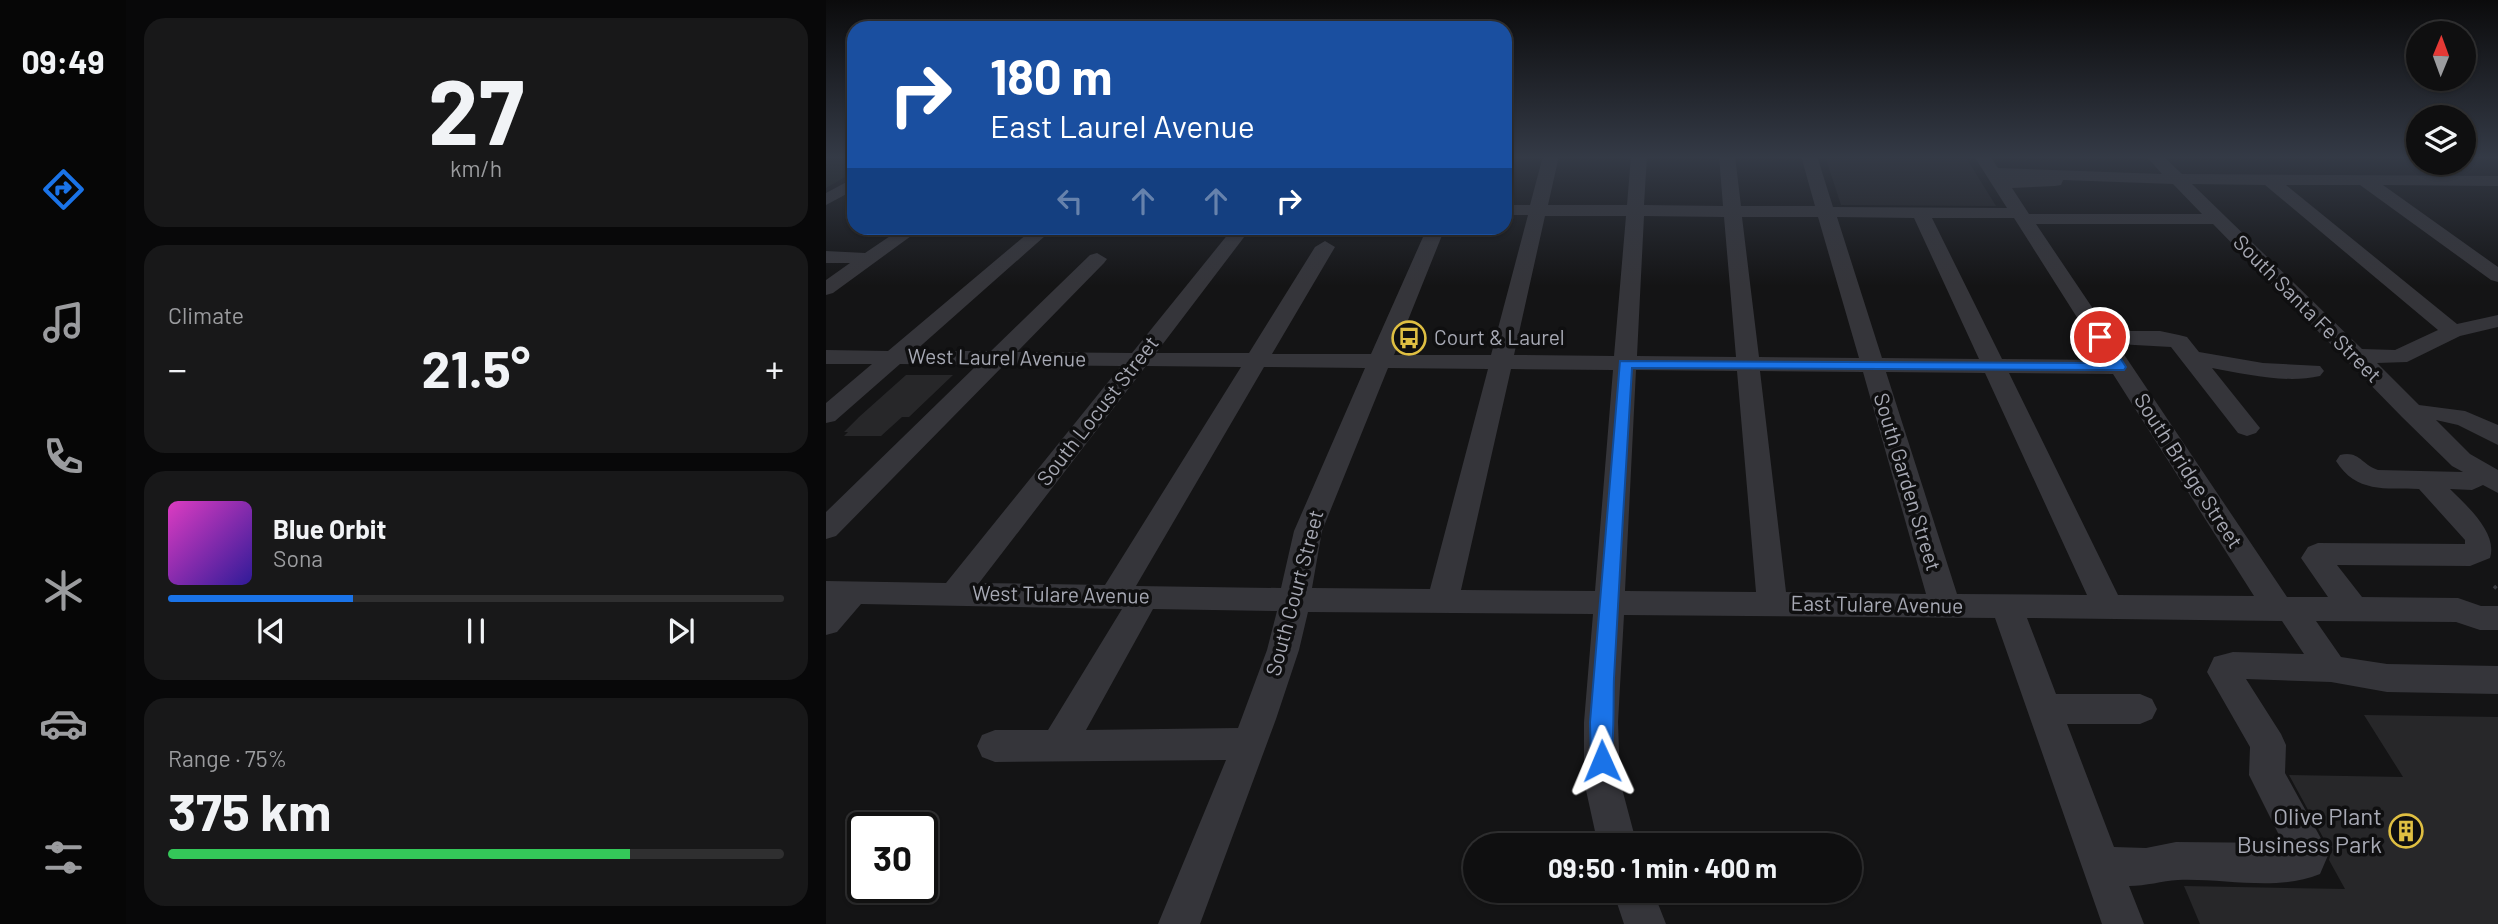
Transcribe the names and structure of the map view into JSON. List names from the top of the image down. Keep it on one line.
{"streets":{"street":["South Santa Fe Street","West Laurel Avenue","South Locust Street","South Bridge Street","South Garden Street","South Court Street","West Tulare Avenue","East Tulare Avenue"]},"crossings":[["West Laurel Avenue","South Locust Street"],["West Laurel Avenue","South Bridge Street"],["West Laurel Avenue","South Garden Street"],["West Laurel Avenue","South Court Street"],["South Locust Street","West Tulare Avenue"],["South Bridge Street","East Tulare Avenue"],["South Garden Street","East Tulare Avenue"],["South Court Street","West Tulare Avenue"],["South Court Street","East Tulare Avenue"],["West Tulare Avenue","East Tulare Avenue"]],"places":{"bus stop":["Court & Laurel"],"building":["Olive Plant Business Park"]},"north":"top","page":{"tabs":"09:49","tile":[["27","km/h"],"Climate",["Range · 75%","375 km"]],"turn":["180 m","East Laurel Avenue"],"heat":["−","21.5°","+"],"song":["Blue Orbit","Sona"],"limit":"30","trip":"09:50 · 1 min · 400 m"}}
